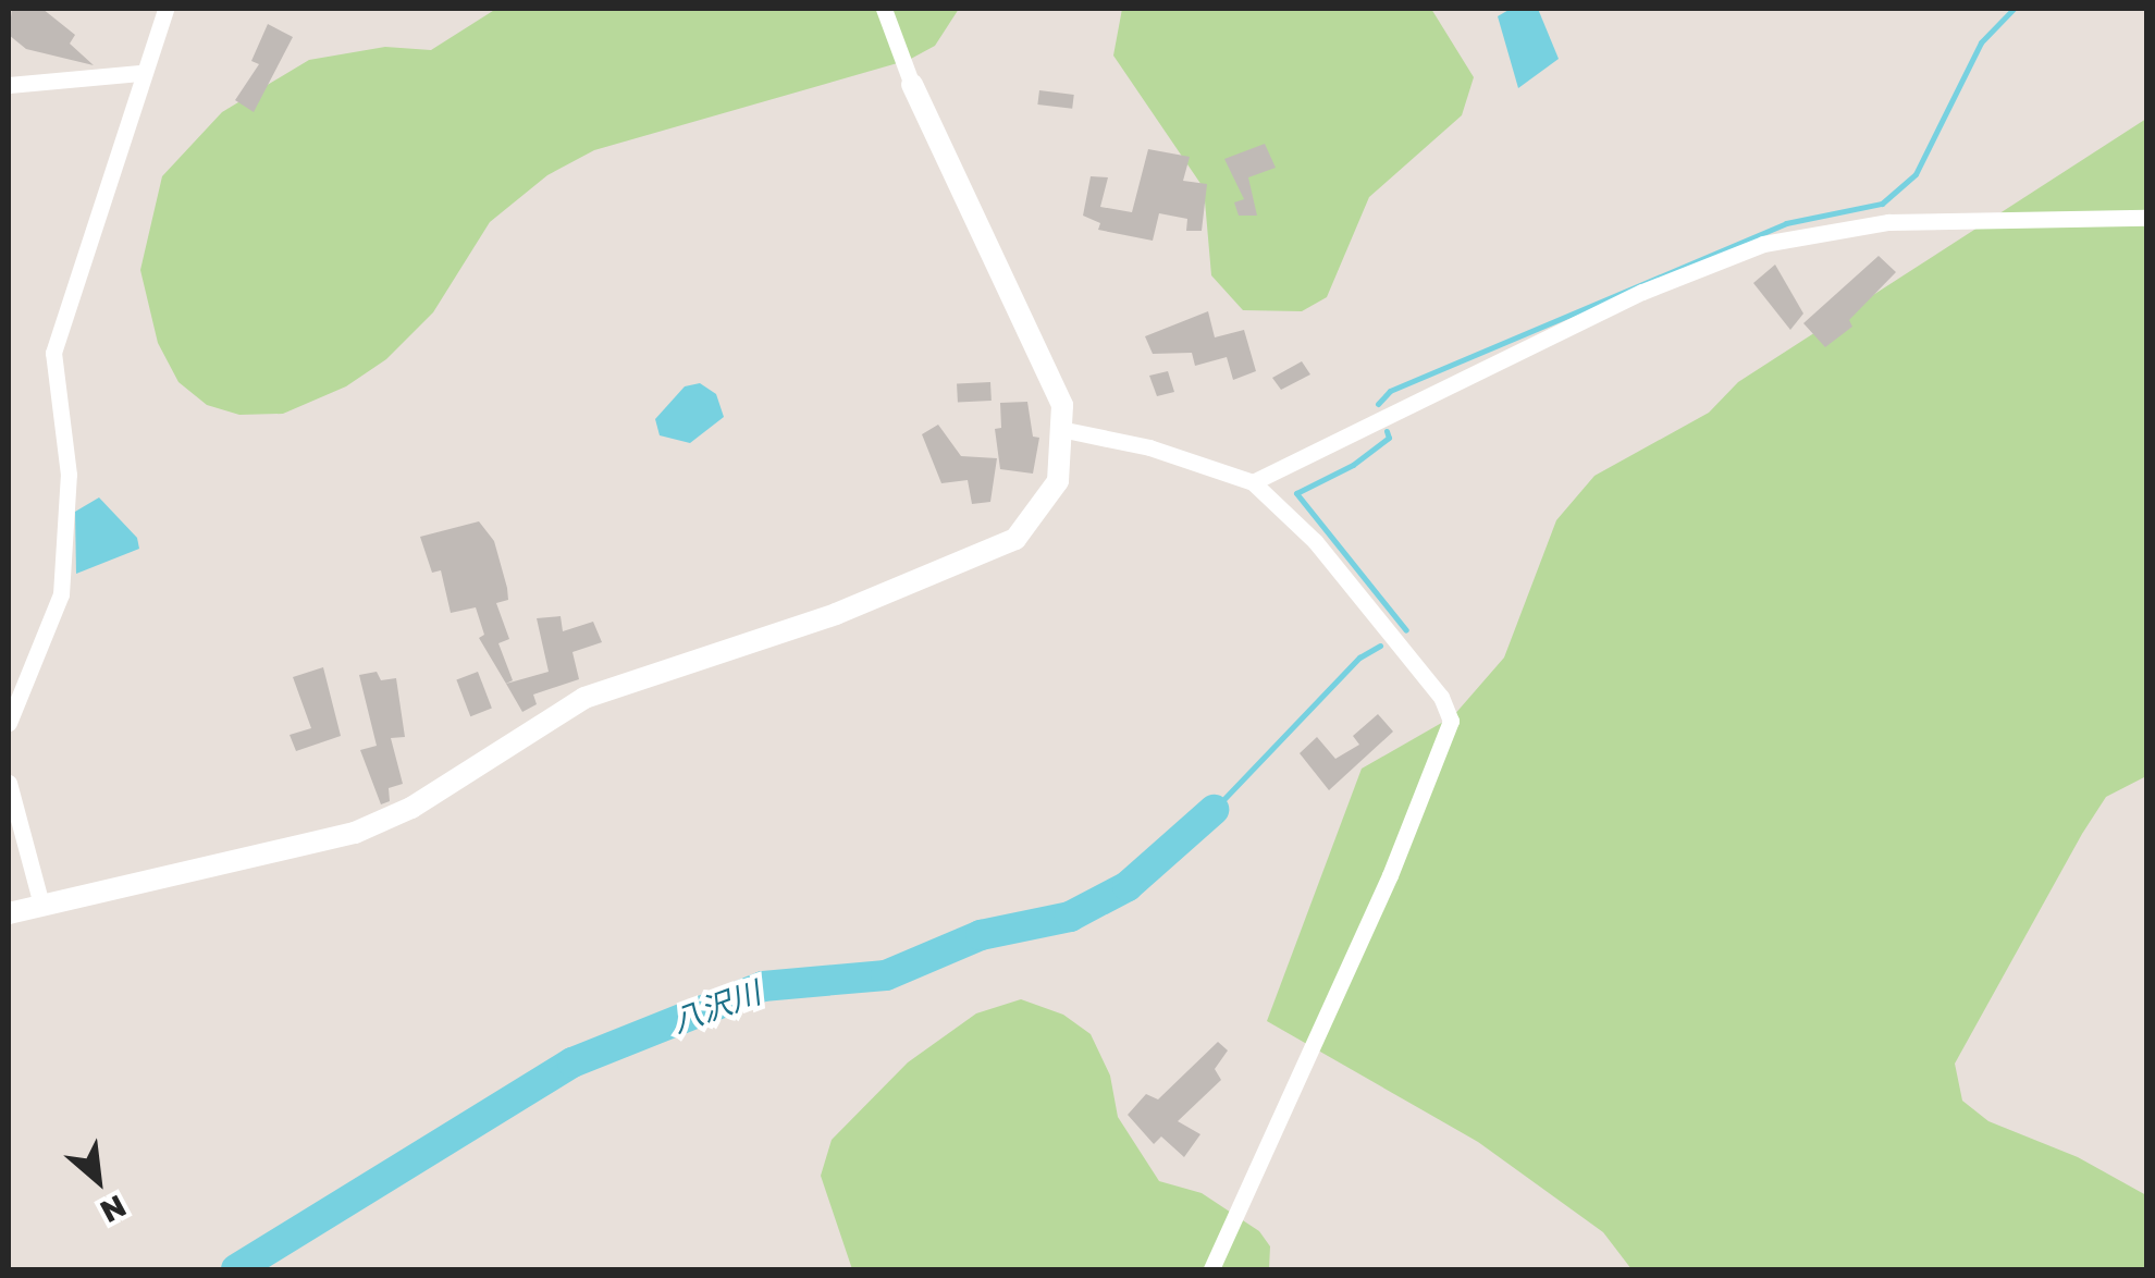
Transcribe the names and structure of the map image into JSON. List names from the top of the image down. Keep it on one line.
{"water":["八沢川"],"north":"bottom right"}
